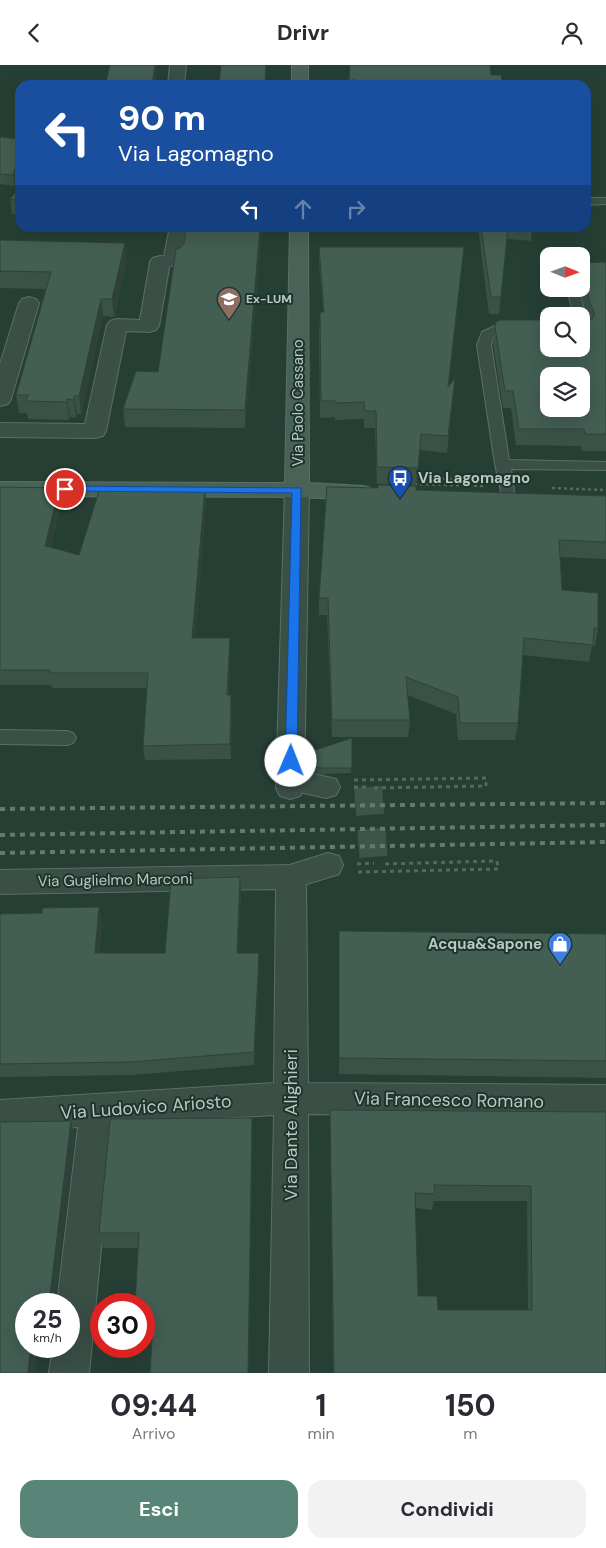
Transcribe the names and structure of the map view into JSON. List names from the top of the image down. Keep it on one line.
{"streets":{"main road":["Via Paolo Cassano"],"street":["Via Guglielmo Marconi","Via Francesco Romano","Via Ludovico Ariosto","Via Dante Alighieri"]},"crossings":[["Via Guglielmo Marconi","Via Dante Alighieri"],["Via Francesco Romano","Via Ludovico Ariosto"],["Via Francesco Romano","Via Dante Alighieri"],["Via Ludovico Ariosto","Via Dante Alighieri"]],"places":{"school or university":["Ex-LUM"],"bus stop":["Via Lagomagno"],"shop":["Acqua&Sapone"]},"north":"right","page":{"header":"Drivr","turn":["90 m","Via Lagomagno"],"speed":"25 km/h","limit":"30","eta":["09:44","Arrivo","1","min","150","m"],"buttons":["Esci","Condividi"]}}
